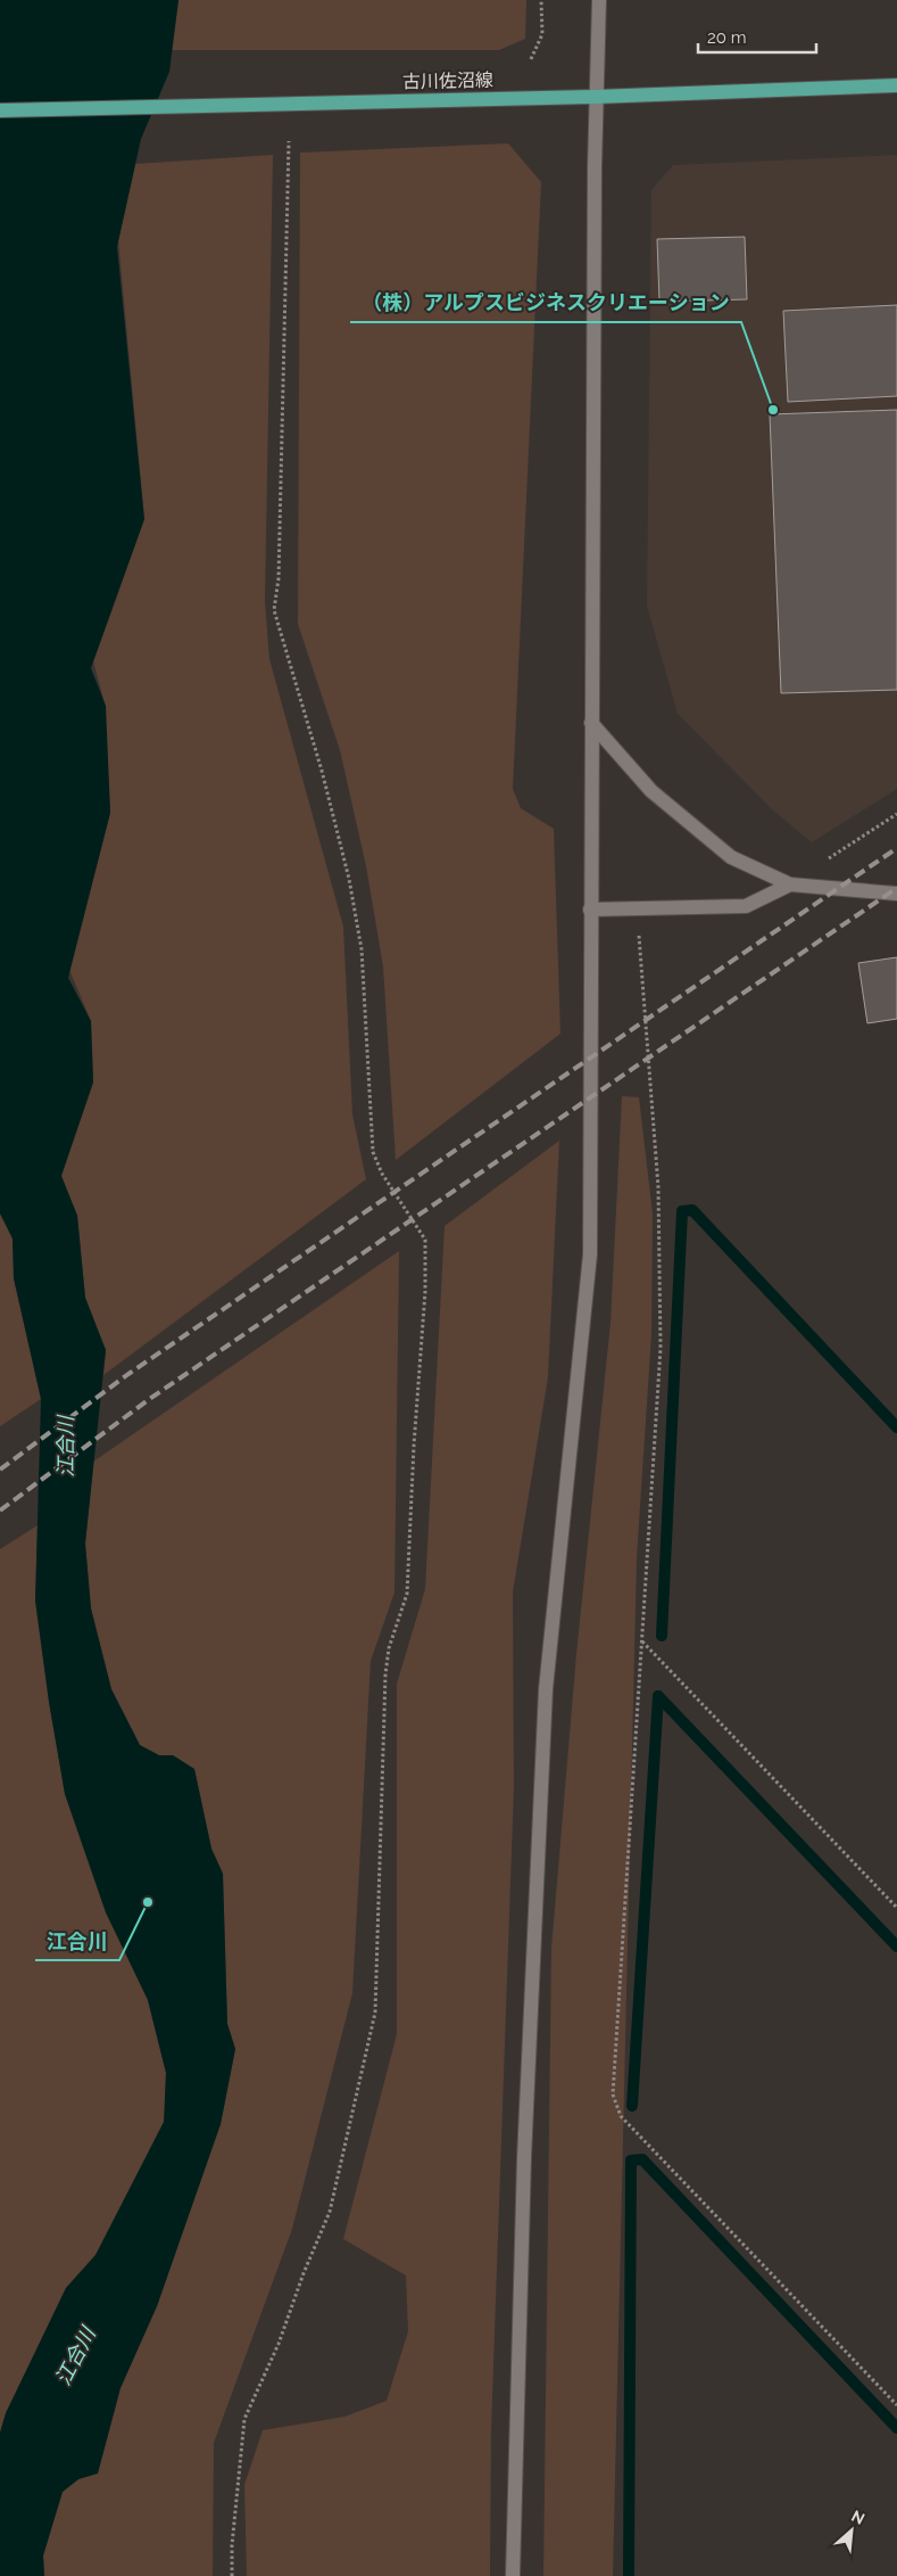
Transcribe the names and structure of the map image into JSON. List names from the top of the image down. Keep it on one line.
{"streets":{"main road":["古川佐沼線"]},"water":["江合川"],"places":["（株）アルプスビジネスクリエーション","江合川"],"scale_bar":"20 m","north":"top right"}
